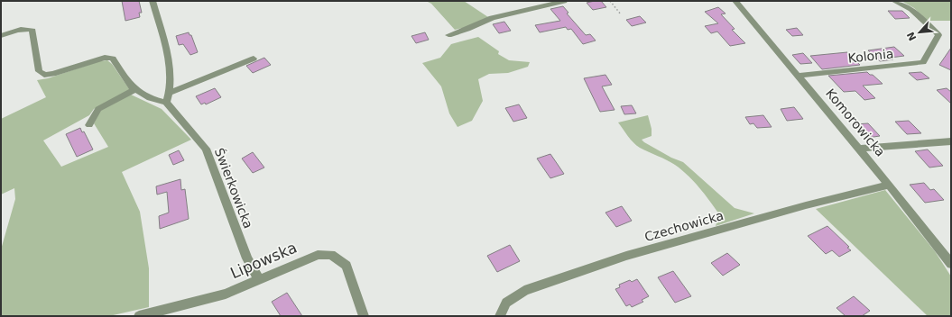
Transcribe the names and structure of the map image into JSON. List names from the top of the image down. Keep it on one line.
{"streets":{"street":["Kolonia","Komorowicka","Świerkowicka","Czechowicka","Lipowska"]},"crossings":[["Kolonia","Komorowicka"],["Komorowicka","Czechowicka"],["Świerkowicka","Lipowska"]],"north":"bottom left"}
